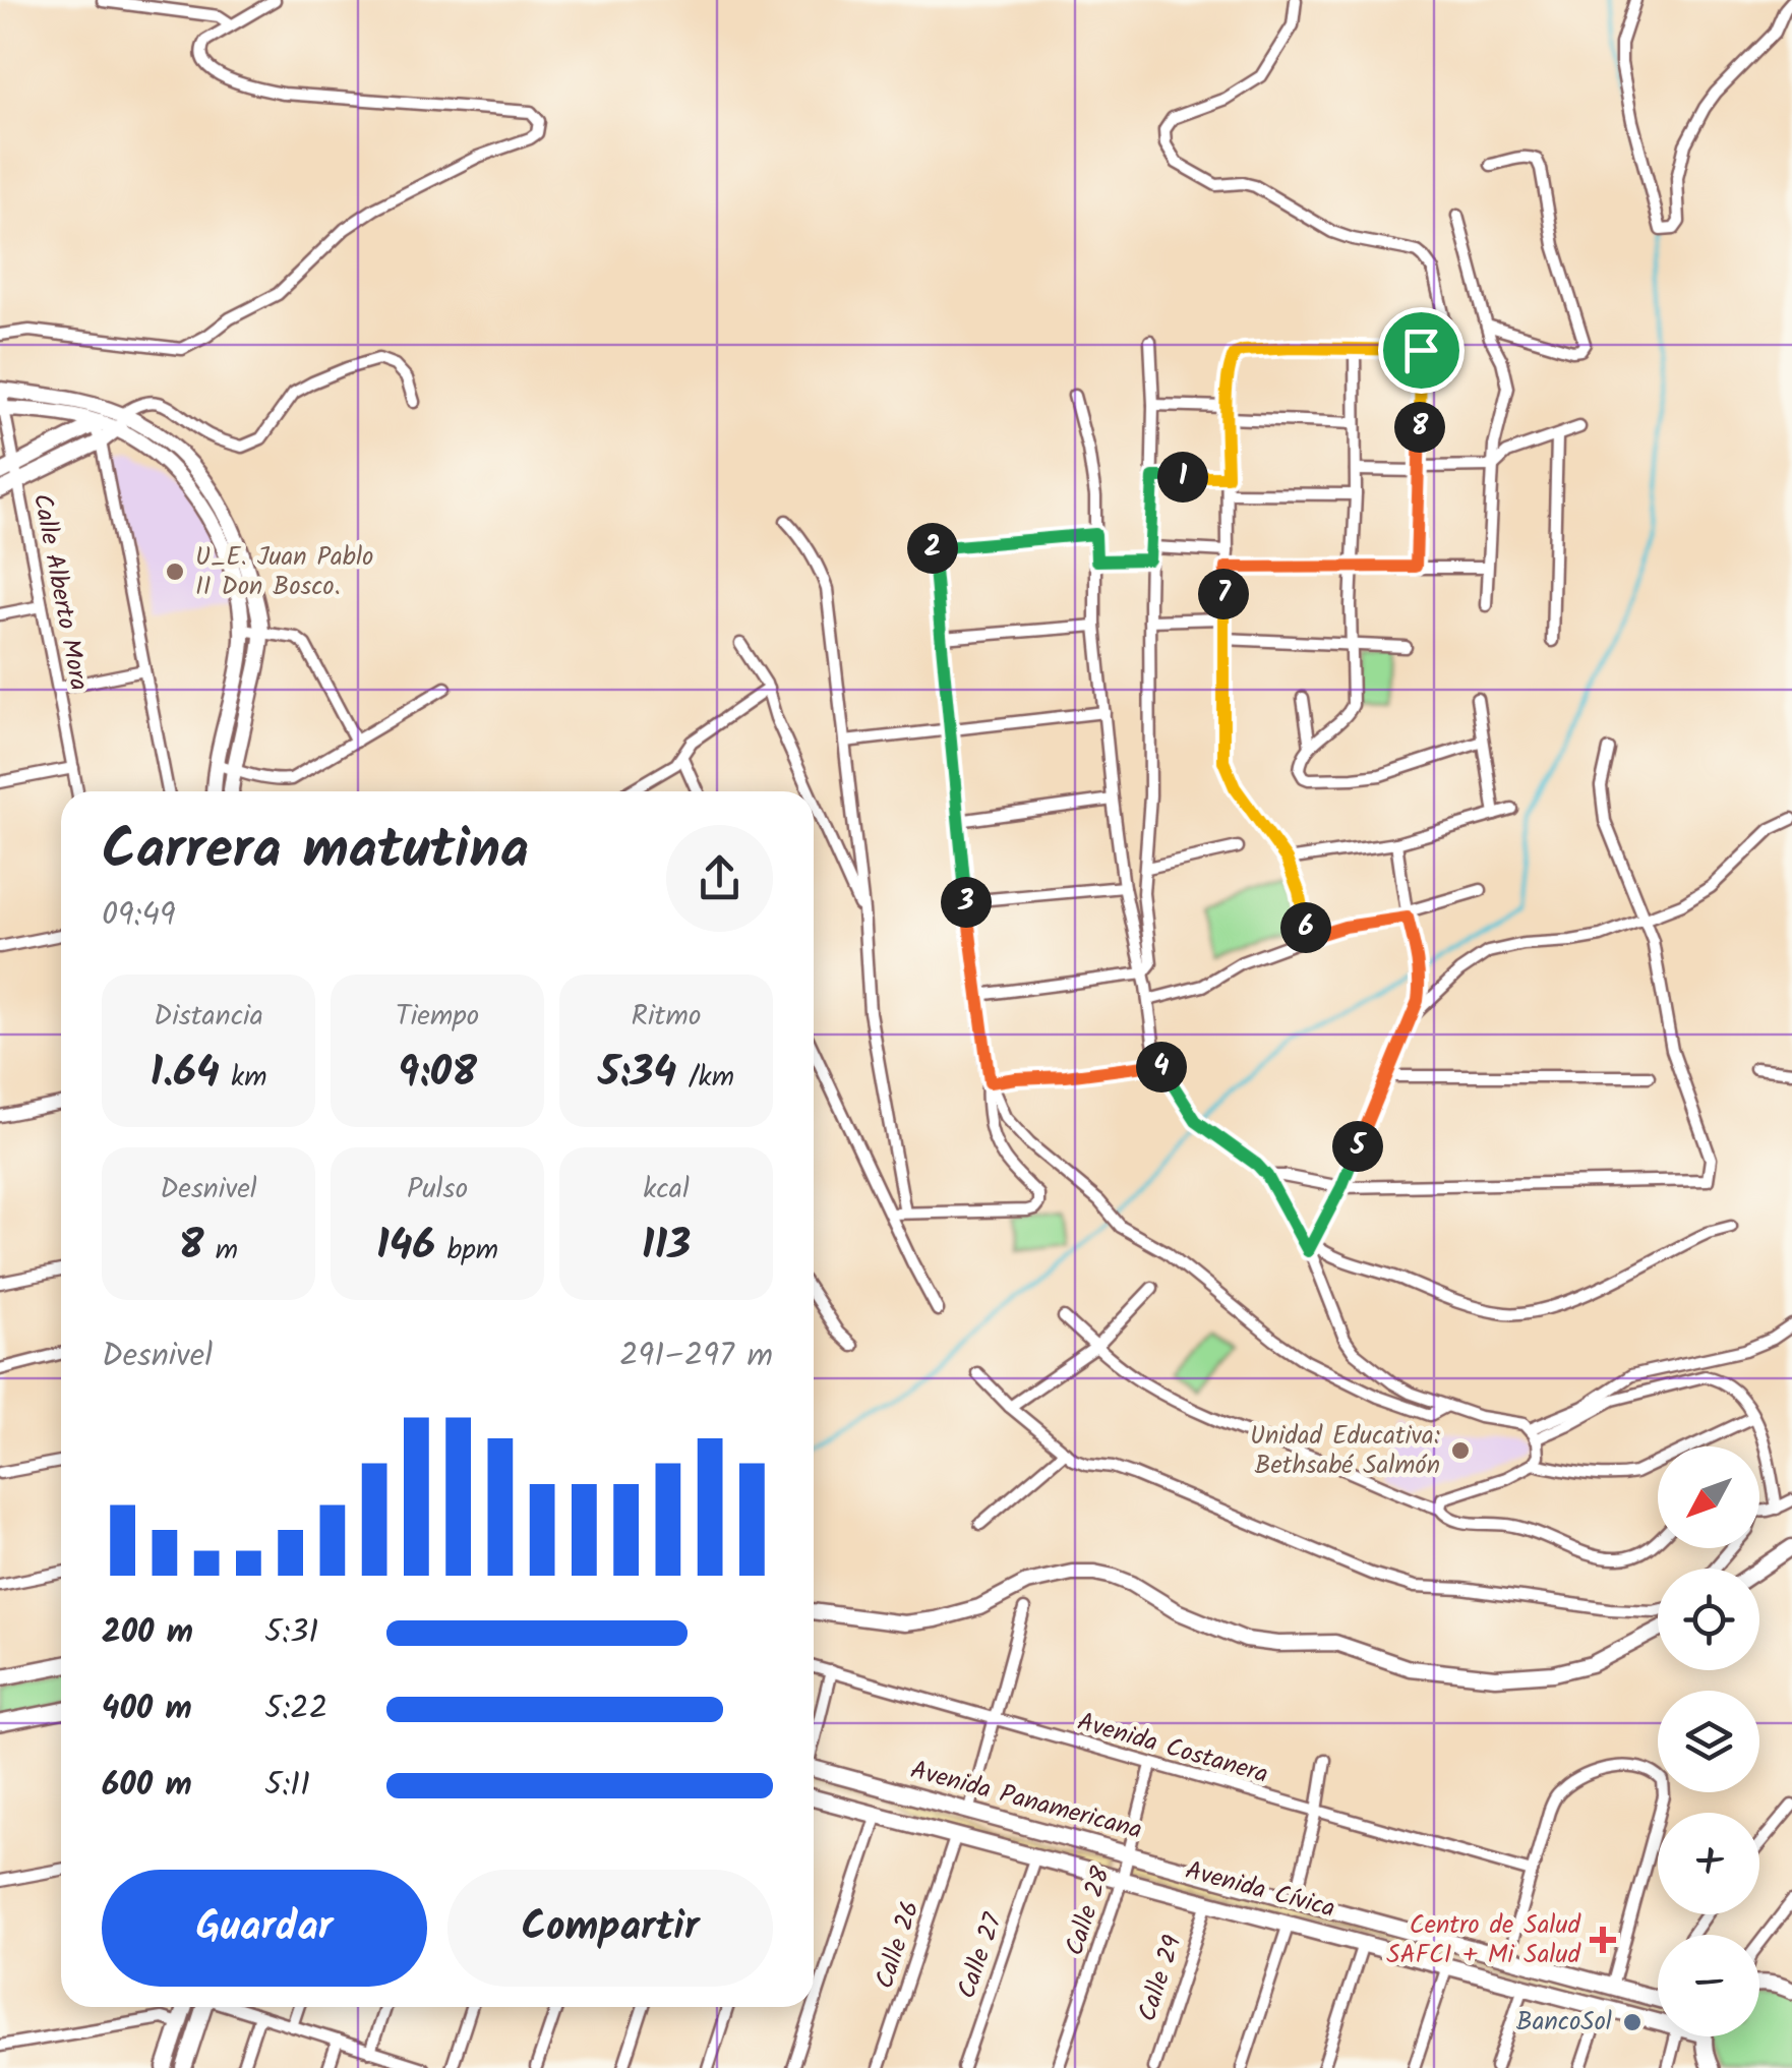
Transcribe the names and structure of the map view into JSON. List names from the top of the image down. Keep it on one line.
{"streets":{"main road":["Avenida Panamericana","Avenida Cívica"],"street":["Calle Alberto Mora","Avenida Costanera","Calle 28","Calle 26","Calle 27","Calle 29"]},"crossings":[["Avenida Costanera","Calle 28"],["Avenida Panamericana","Avenida Cívica"],["Avenida Panamericana","Calle 28"],["Avenida Cívica","Calle 28"],["Avenida Cívica","Calle 26"],["Avenida Cívica","Calle 27"],["Avenida Cívica","Calle 29"]],"places":{"other":["U_E. Juan Pablo II Don Bosco.","Unidad Educativa: Bethsabé Salmón","BancoSol"],"health":["Centro de Salud SAFCI + Mi Salud"]},"north":"bottom left","page":{"pins":["8","1","2","7","3","6","4","5"],"heading":["Carrera matutina","09:49"],"stats":[["Distancia","1.64 km"],["Tiempo","9:08"],["Ritmo","5:34 /km"],["Desnivel","8 m"],["Pulso","146 bpm"],["kcal","113"]],"chart":["Desnivel","291–297 m"],"map_buttons":["+","−"],"list":[{"name":"200 m","note":"5:31"},{"name":"400 m","note":"5:22"},{"name":"600 m","note":"5:11"}],"buttons":["Guardar","Compartir"]}}
